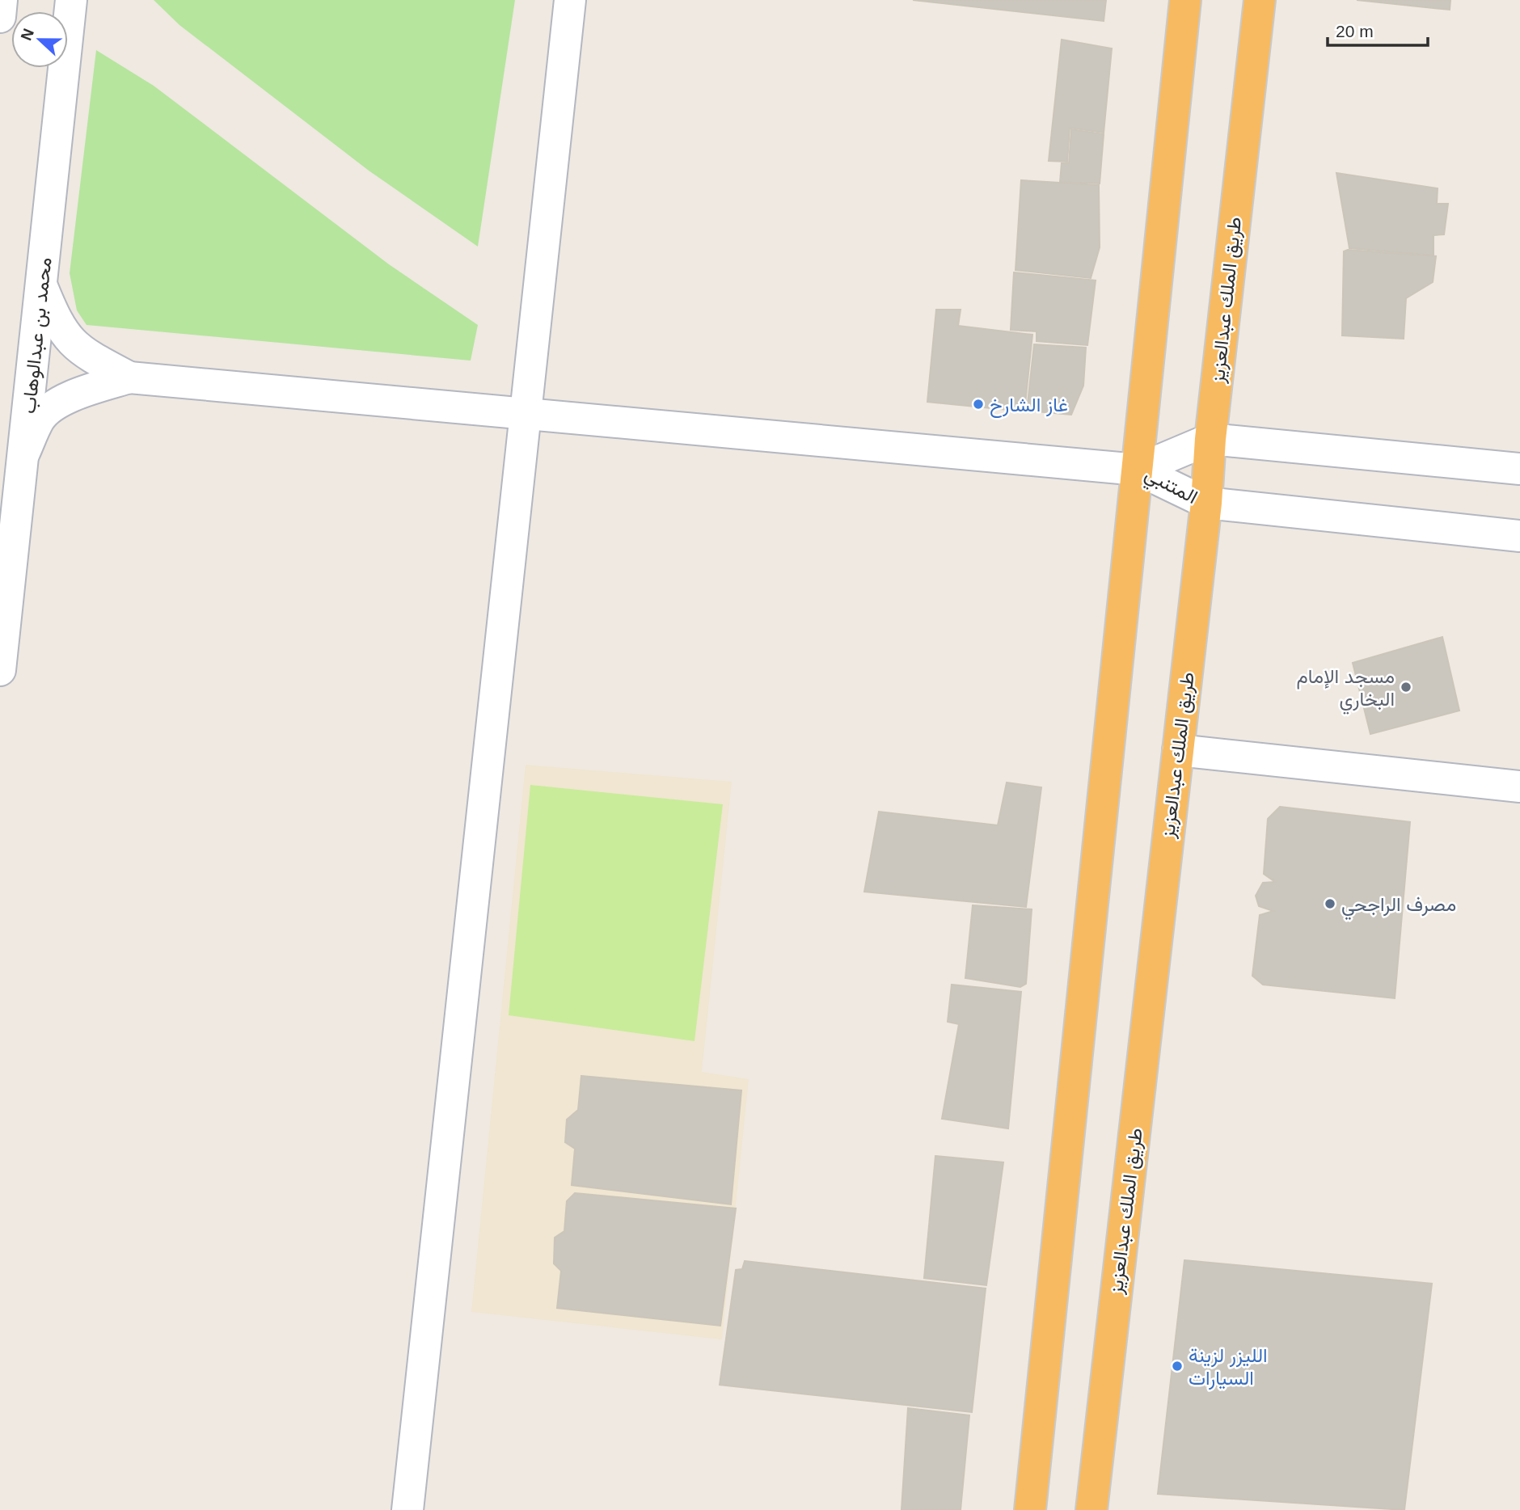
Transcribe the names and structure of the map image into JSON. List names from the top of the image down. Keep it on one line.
{"streets":{"highway":["طريق الملك عبدالعزيز"],"street":["محمد بن عبدالوهاب","المتنبي"]},"crossings":[["طريق الملك عبدالعزيز","المتنبي"]],"places":["غاز الشارخ","مسجد الإمام البخاري","مصرف الراجحي","الليزر لزينة السيارات"],"scale_bar":"20 m","north":"left"}
